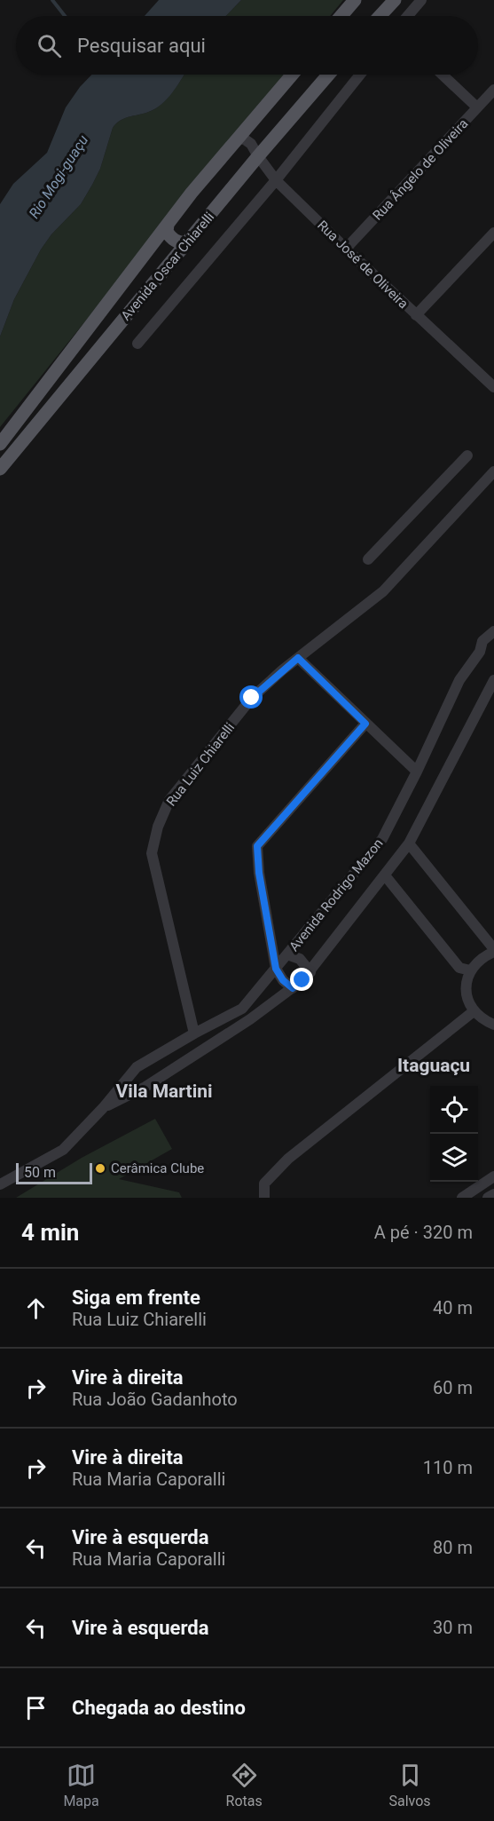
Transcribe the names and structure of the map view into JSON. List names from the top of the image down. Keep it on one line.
{"streets":{"main road":["Avenida Oscar Chiarelli"],"street":["Rua Ângelo de Oliveira","Rua José de Oliveira","Rua Luiz Chiarelli","Avenida Rodrigo Mazon"]},"crossings":[["Rua Ângelo de Oliveira","Rua José de Oliveira"],["Rua José de Oliveira","Avenida Oscar Chiarelli"],["Rua Luiz Chiarelli","Avenida Rodrigo Mazon"]],"districts":["Itaguaçu","Vila Martini"],"water":["Rio Mogi-guaçu"],"places":["Cerâmica Clube"],"scale_bar":"50 m","page":{"search":"Pesquisar aqui","scale":"50 m","heading":["4 min","A pé · 320 m"],"list":[["Siga em frente","Rua Luiz Chiarelli","40 m"],["Vire à direita","Rua João Gadanhoto","60 m"],["Vire à direita","Rua Maria Caporalli","110 m"],["Vire à esquerda","Rua Maria Caporalli","80 m"],["Vire à esquerda","30 m"],"Chegada ao destino"],"nav":["Mapa","Rotas","Salvos"]}}
